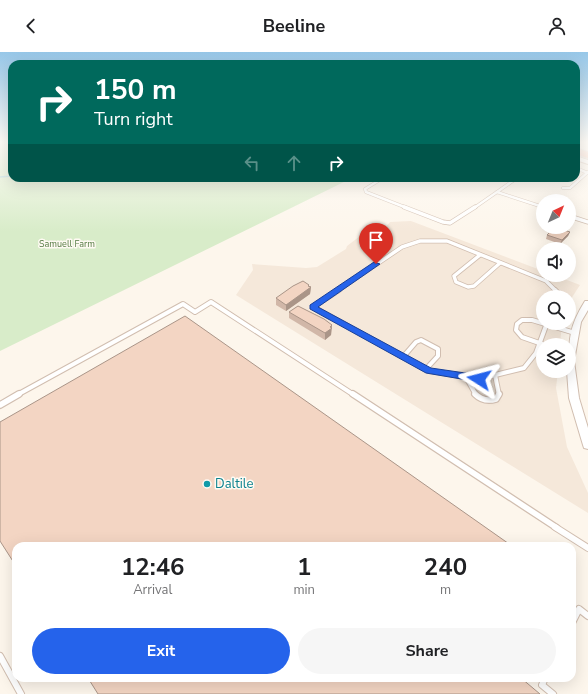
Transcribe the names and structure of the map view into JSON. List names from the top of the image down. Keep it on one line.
{"parks":["Samuell Farm"],"places":["Daltile"],"north":"top right","page":{"header":"Beeline","turn":["150 m","Turn right"],"eta":["12:46","Arrival","1","min","240","m"],"buttons":["Exit","Share"]}}
